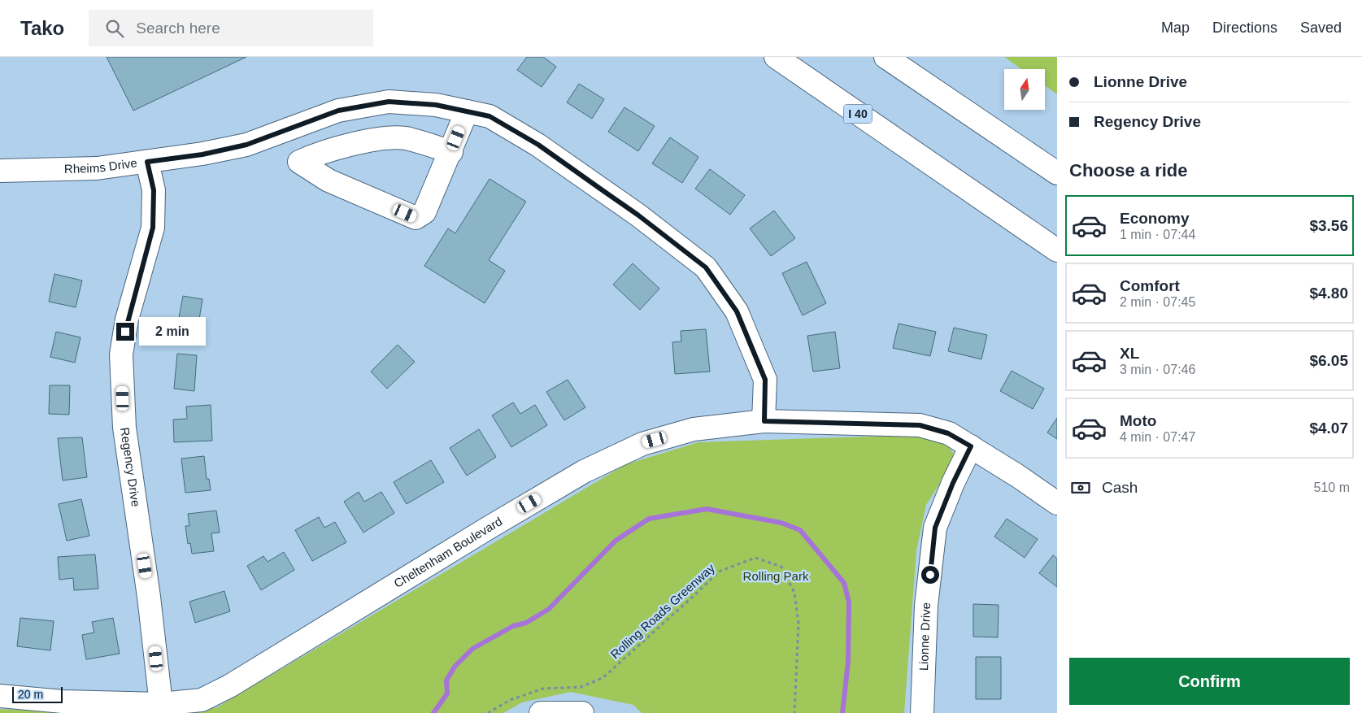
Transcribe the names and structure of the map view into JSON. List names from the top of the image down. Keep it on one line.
{"streets":{"main road":["I 40","Rheims Drive","Regency Drive","Cheltenham Boulevard","Lionne Drive"],"path":["Rolling Roads Greenway"]},"crossings":[["Rheims Drive","Regency Drive"],["Rheims Drive","Cheltenham Boulevard"],["Regency Drive","Cheltenham Boulevard"],["Cheltenham Boulevard","Lionne Drive"]],"parks":["Rolling Park"],"scale_bar":"20 m","north":"top","page":{"header":"Tako","search":"Search here","nav":["Map","Directions","Saved"],"banner":["Lionne Drive","Regency Drive"],"heading":"Choose a ride","list":[{"name":"Economy","note":"1 min · 07:44","value":"$3.56"},{"name":"Comfort","note":"2 min · 07:45","value":"$4.80"},{"name":"XL","note":"3 min · 07:46","value":"$6.05"},{"name":"Moto","note":"4 min · 07:47","value":"$4.07"}],"bubble":"2 min","pay":["Cash","510 m"],"buttons":"Confirm","scale":"20 m"}}
